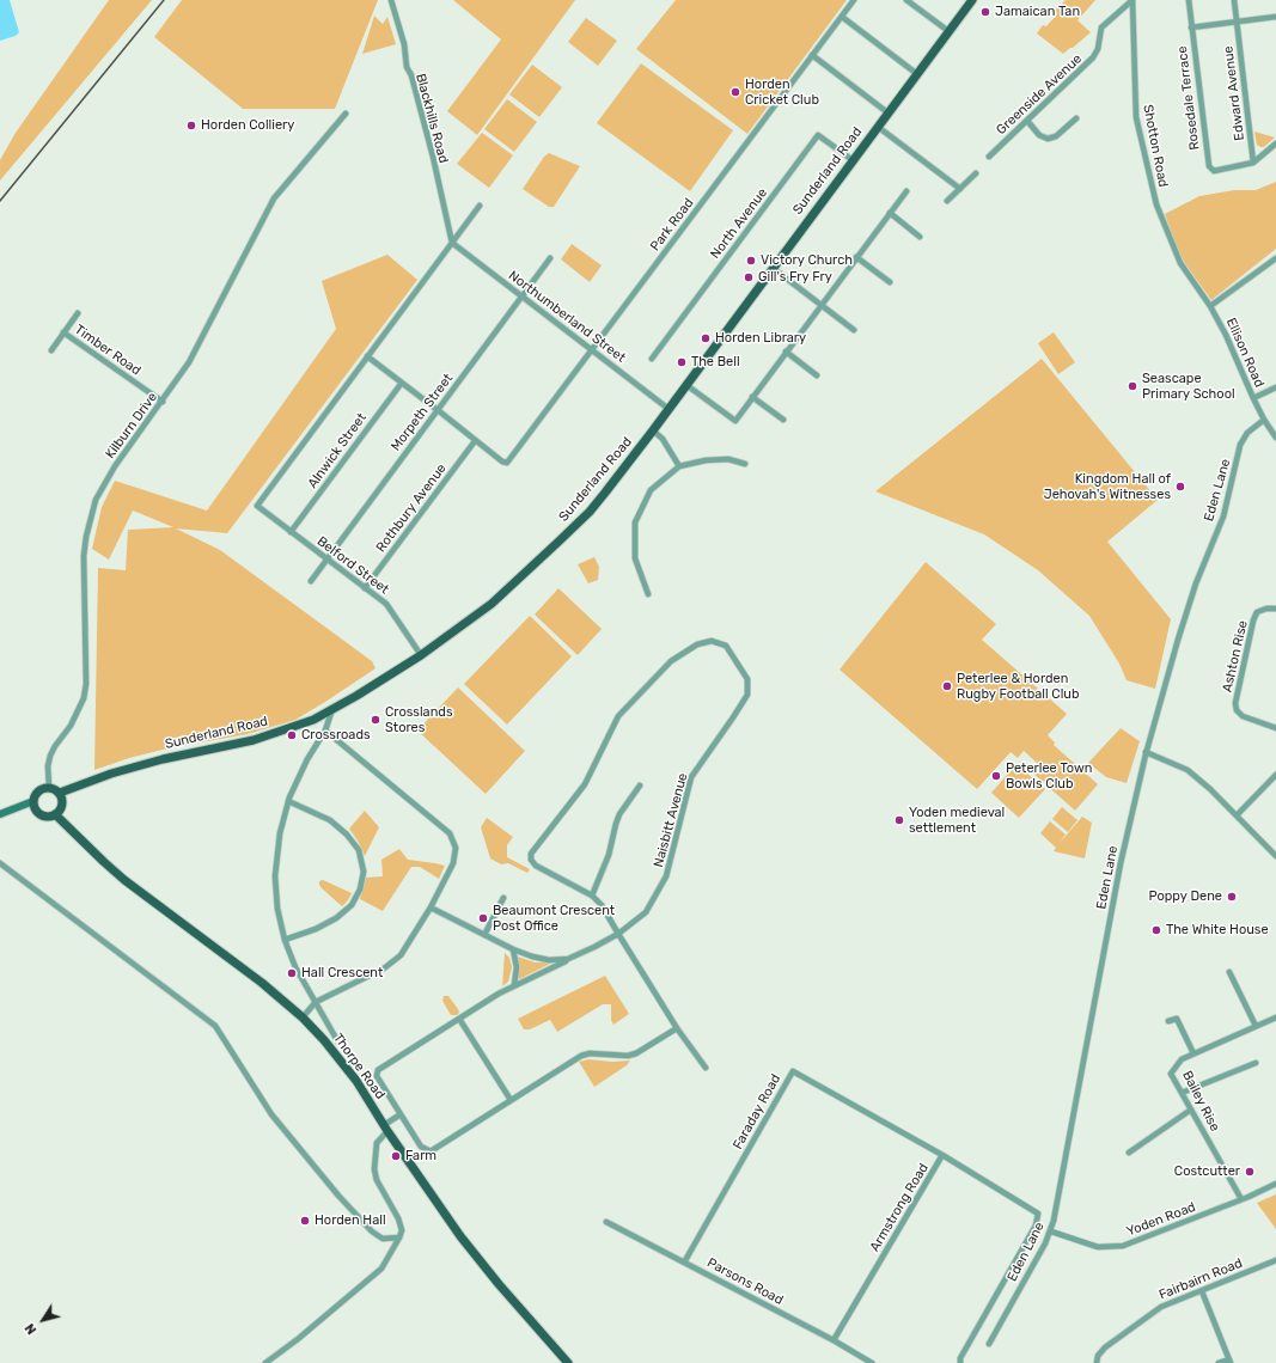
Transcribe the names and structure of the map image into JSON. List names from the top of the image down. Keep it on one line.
{"streets":{"main road":["Sunderland Road","Thorpe Road"],"street":["Edward Avenue","Greenside Avenue","Rosedale Terrace","Blackhills Road","Shotton Road","North Avenue","Park Road","Northumberland Street","Timber Road","Ellison Road","Morpeth Street","Kilburn Drive","Alnwick Street","Eden Lane","Rothbury Avenue","Belford Street","Ashton Rise","Naisbitt Avenue","Bailey Rise","Faraday Road","Armstrong Road","Yoden Road","Fairbairn Road","Parsons Road"]},"crossings":[["Edward Avenue","Rosedale Terrace"],["Greenside Avenue","Shotton Road"],["Blackhills Road","Northumberland Street"],["Shotton Road","Ellison Road"],["Sunderland Road","North Avenue"],["Sunderland Road","Northumberland Street"],["Sunderland Road","Kilburn Drive"],["Sunderland Road","Belford Street"],["Sunderland Road","Thorpe Road"],["Park Road","Northumberland Street"],["Park Road","Rothbury Avenue"],["Northumberland Street","Morpeth Street"],["Timber Road","Kilburn Drive"],["Ellison Road","Eden Lane"],["Morpeth Street","Belford Street"],["Kilburn Drive","Thorpe Road"],["Alnwick Street","Belford Street"],["Eden Lane","Yoden Road"],["Rothbury Avenue","Belford Street"],["Bailey Rise","Yoden Road"],["Faraday Road","Armstrong Road"],["Faraday Road","Parsons Road"],["Armstrong Road","Parsons Road"]],"places":["Jamaican Tan","Horden Cricket Club","Horden Colliery","Victory Church","Gill's Fry Fry","Horden Library","The Bell","Seascape Primary School","Kingdom Hall of Jehovah's Witnesses","Peterlee & Horden Rugby Football Club","Crosslands Stores","Crossroads","Peterlee Town Bowls Club","Yoden medieval settlement","Poppy Dene","Beaumont Crescent Post Office","The White House","Hall Crescent","Farm","Costcutter","Horden Hall"],"north":"bottom left"}
